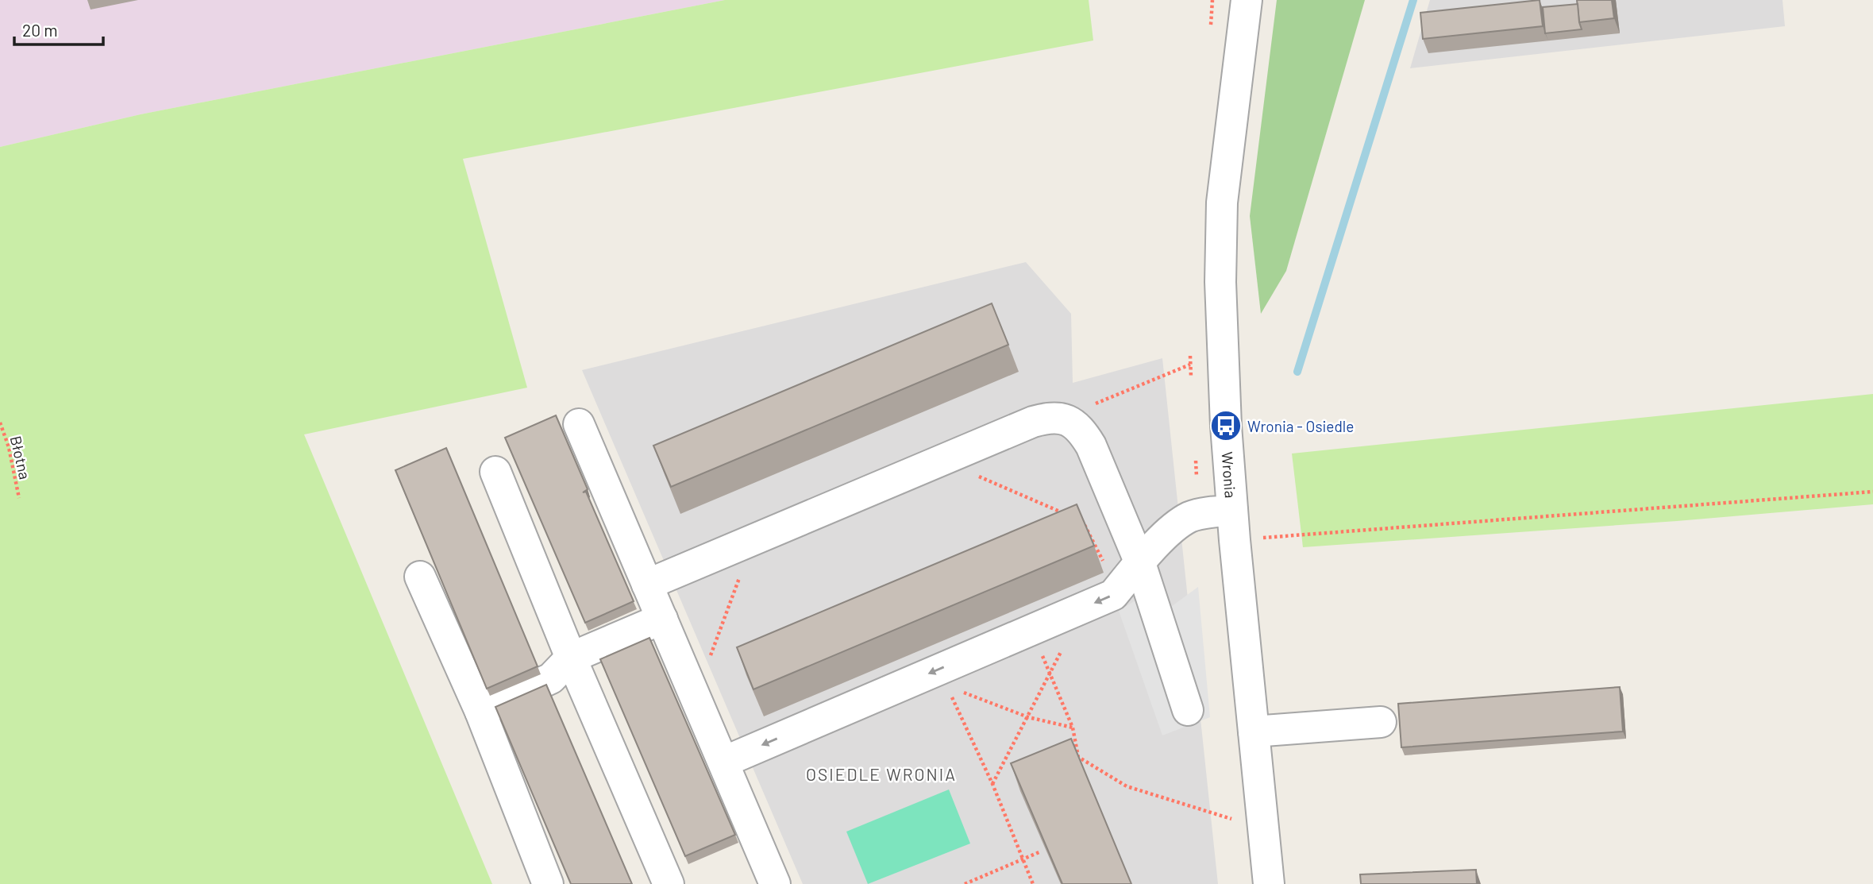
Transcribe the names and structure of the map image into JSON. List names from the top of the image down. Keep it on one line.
{"streets":{"street":["Wronia"],"path":["Błotna"]},"districts":["OSIEDLE WRONIA"],"places":{"bus stop":["Wronia - Osiedle"]},"scale_bar":"20 m"}
